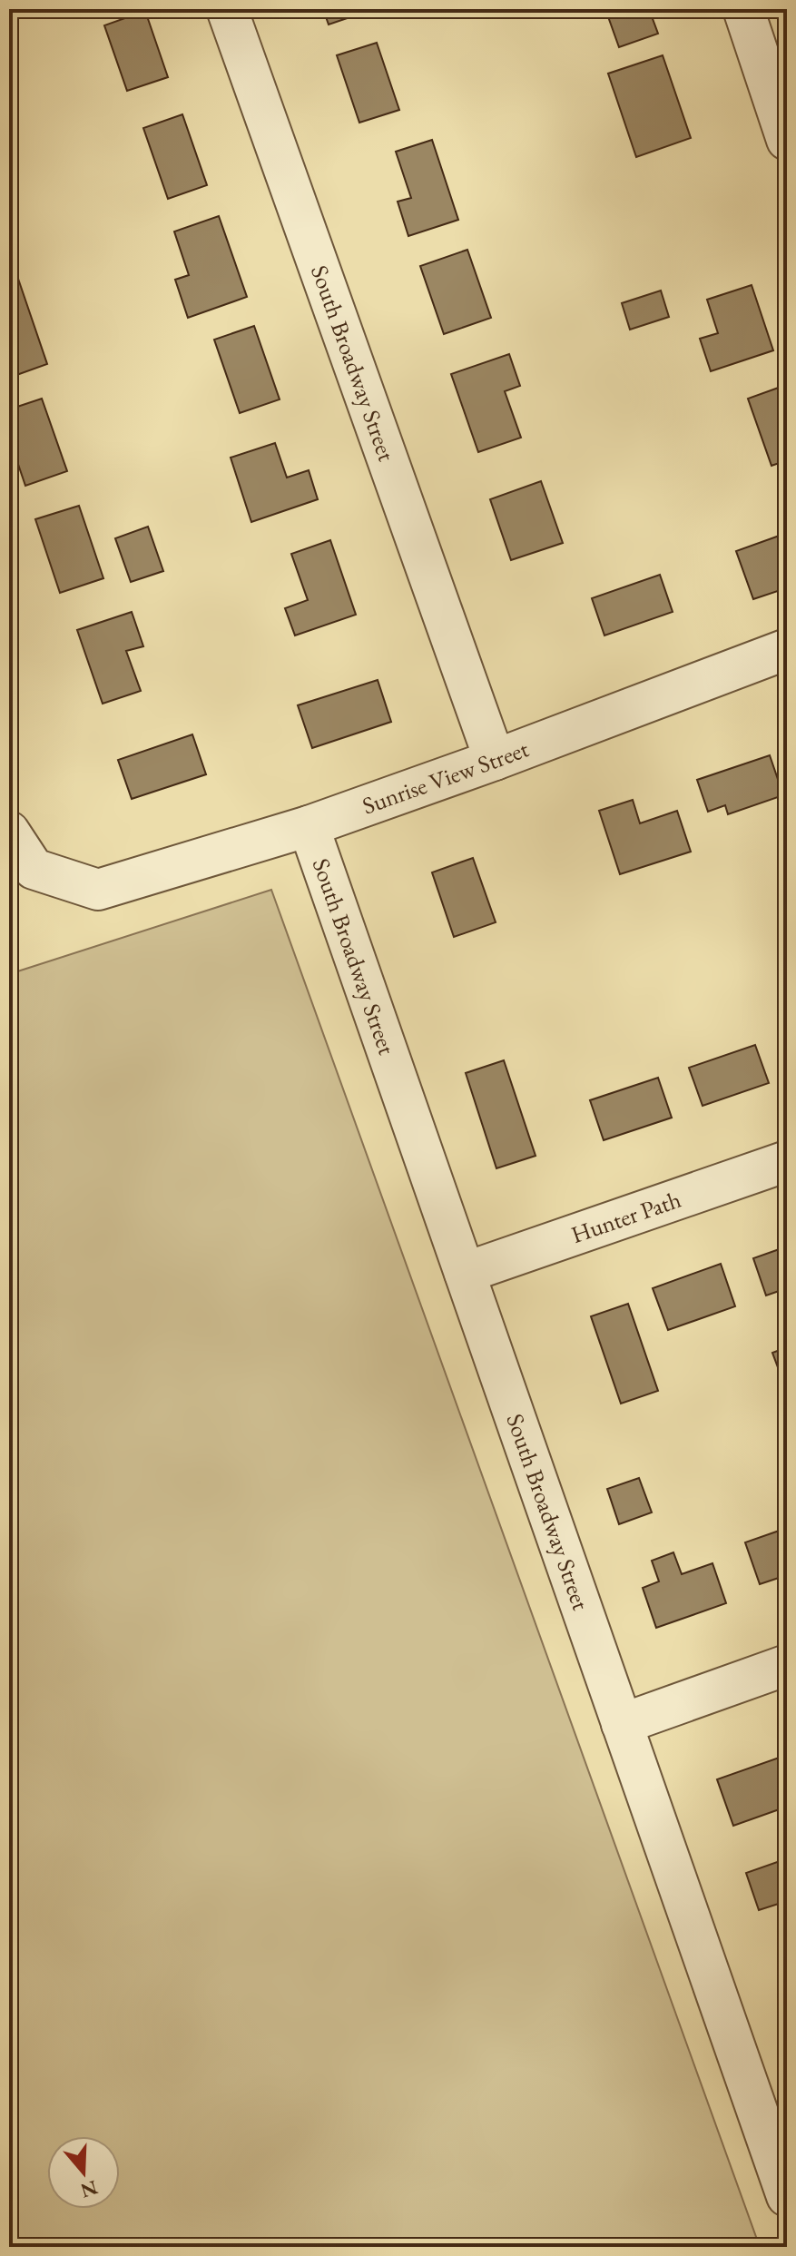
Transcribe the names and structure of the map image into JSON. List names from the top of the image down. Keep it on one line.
{"streets":{"street":["South Broadway Street","Sunrise View Street","Hunter Path"]},"crossings":[["South Broadway Street","Sunrise View Street"],["South Broadway Street","Hunter Path"]],"north":"bottom"}
